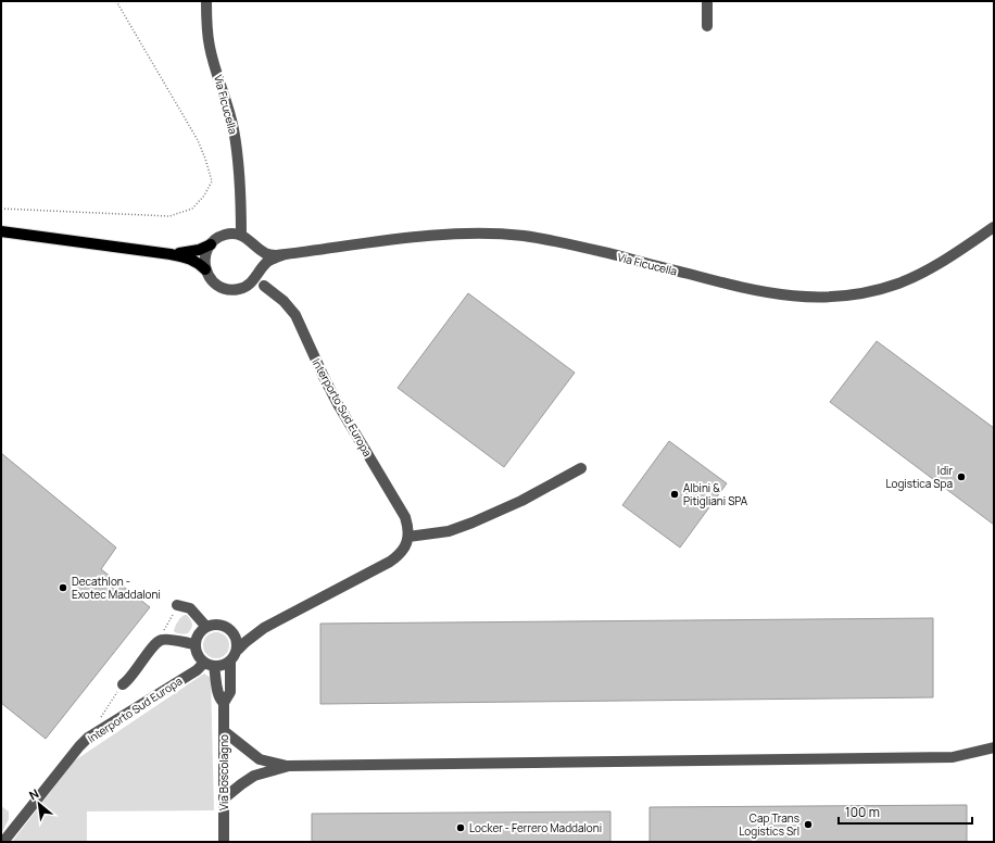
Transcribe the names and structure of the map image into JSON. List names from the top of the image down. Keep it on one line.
{"streets":{"street":["Via Ficucella","Interporto Sud Europa","Via Boscolagno"]},"crossings":[["Interporto Sud Europa","Via Boscolagno"]],"places":["Idir Logistica Spa","Albini & Pitigliani SPA","Decathlon - Exotec Maddaloni","Cap Trans Logistics Srl","Locker - Ferrero Maddaloni"],"scale_bar":"100 m","north":"top left"}
